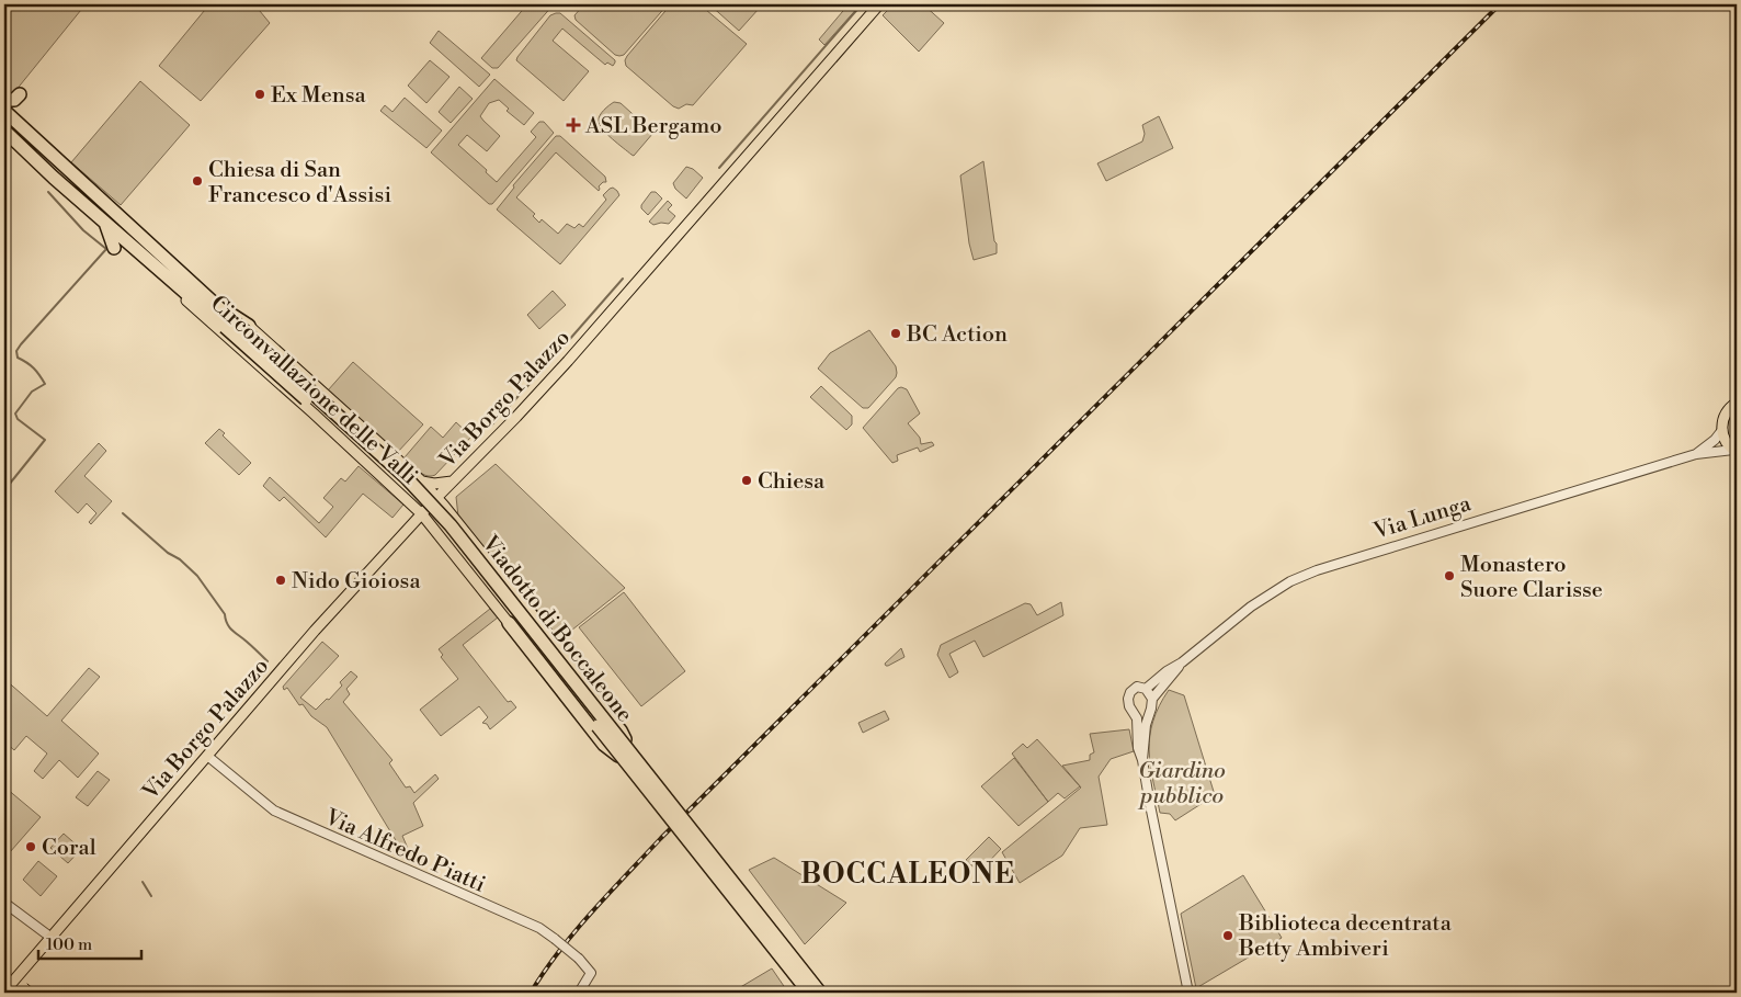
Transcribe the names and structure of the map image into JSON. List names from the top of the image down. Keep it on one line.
{"streets":{"highway":["Circonvallazione delle Valli","Viadotto di Boccaleone"],"main road":["Via Borgo Palazzo","Via Lunga"],"street":["Via Alfredo Piatti"]},"crossings":[["Circonvallazione delle Valli","Via Borgo Palazzo"],["Circonvallazione delle Valli","Viadotto di Boccaleone"],["Via Borgo Palazzo","Via Alfredo Piatti"]],"districts":["BOCCALEONE"],"parks":["Giardino pubblico"],"places":{"other":["Ex Mensa","Chiesa di San Francesco d'Assisi","BC Action","Chiesa","Monastero Suore Clarisse","Nido Gioiosa","Coral","Biblioteca decentrata Betty Ambiveri"],"health":["ASL Bergamo"]},"scale_bar":"100 m"}
